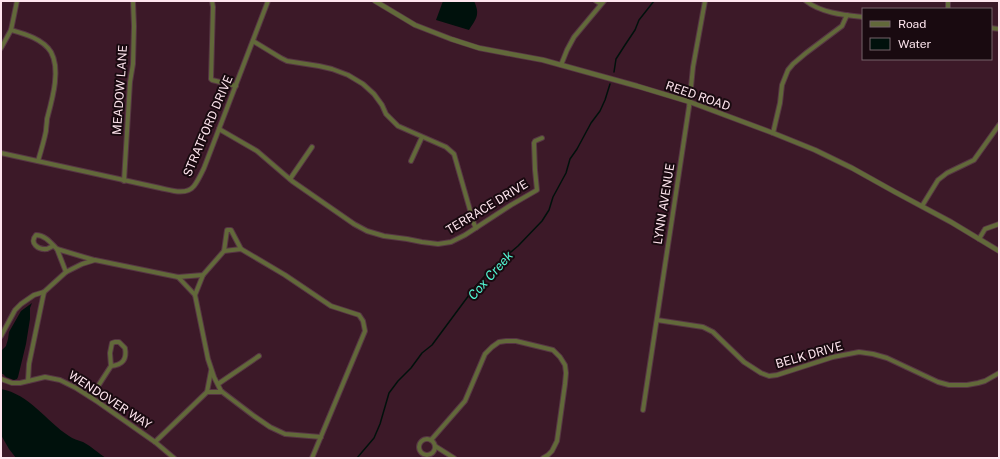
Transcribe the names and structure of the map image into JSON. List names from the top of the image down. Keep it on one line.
{"streets":{"street":["MEADOW LANE","REED ROAD","STRATFORD DRIVE","LYNN AVENUE","TERRACE DRIVE","BELK DRIVE","WENDOVER WAY"]},"crossings":[["MEADOW LANE","STRATFORD DRIVE"],["REED ROAD","LYNN AVENUE"],["STRATFORD DRIVE","TERRACE DRIVE"],["LYNN AVENUE","BELK DRIVE"]],"water":["Cox Creek"],"legend":["Road","Water"]}
